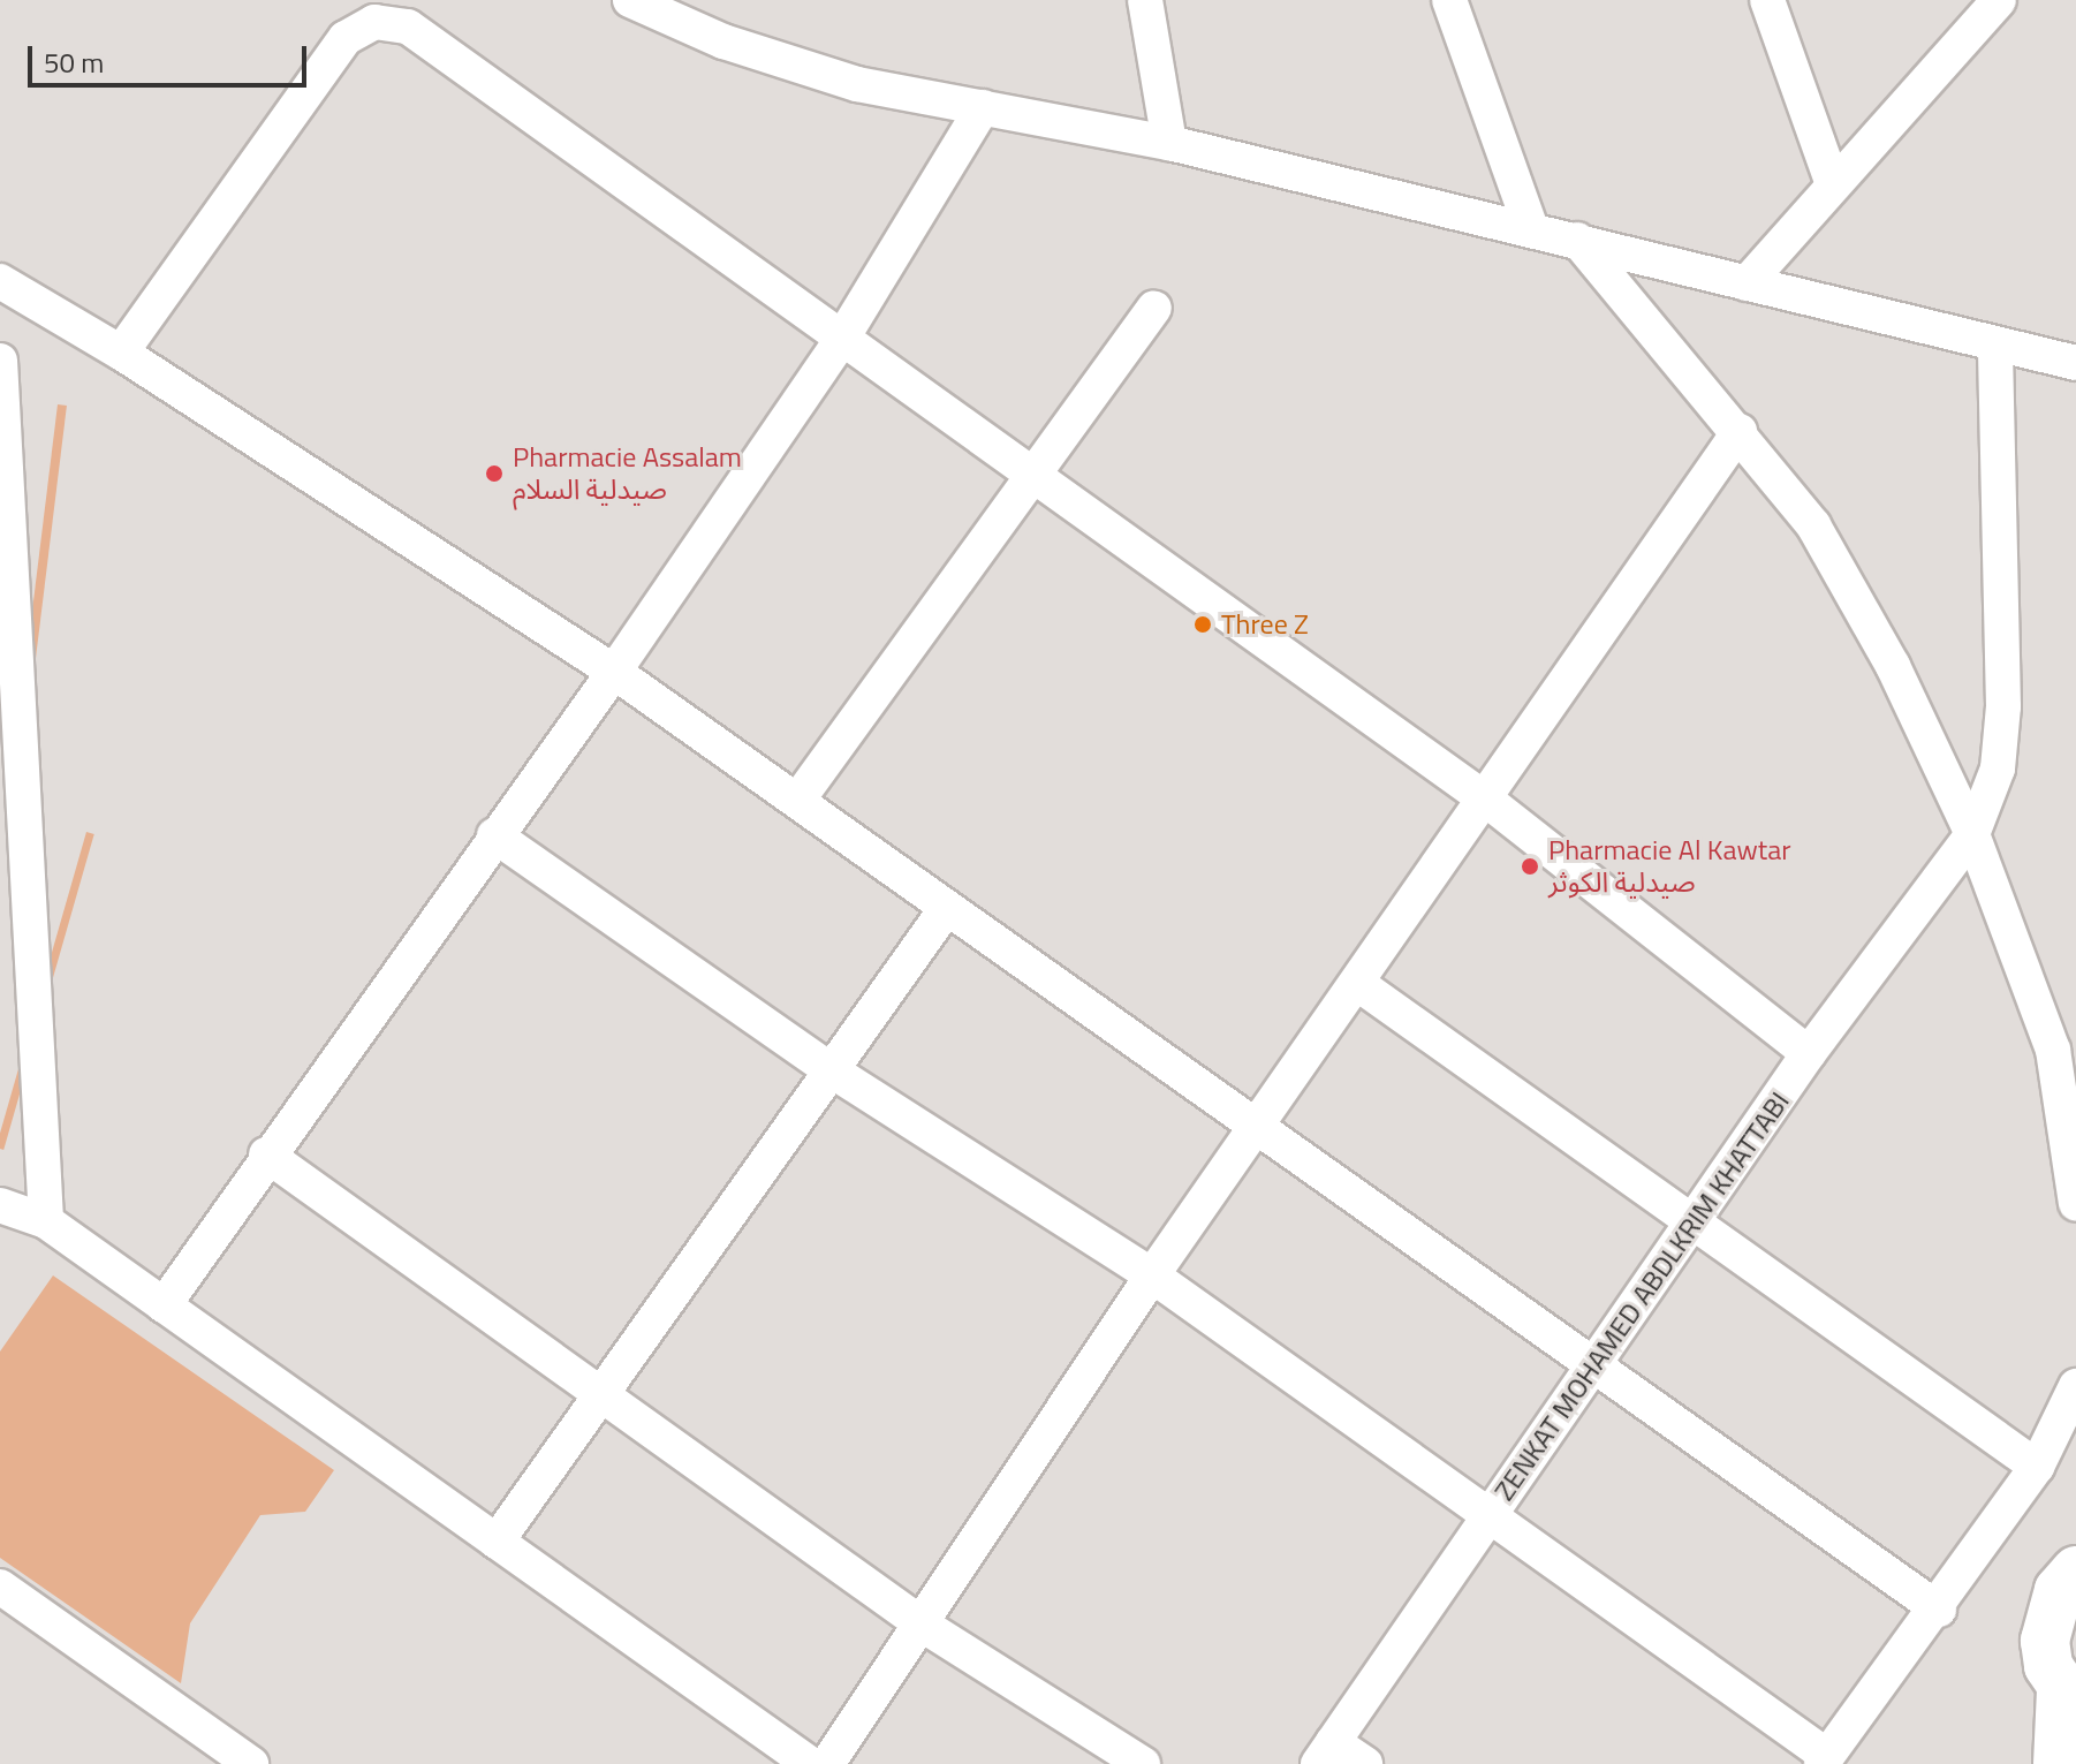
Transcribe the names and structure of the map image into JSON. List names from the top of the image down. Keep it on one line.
{"streets":{"street":["ZENKAT MOHAMED ABDLKRIM KHATTABI"]},"places":["Pharmacie Assalam صيدلية السلام","Three Z","Pharmacie Al Kawtar صيدلية الكوثر"],"scale_bar":"50 m"}
